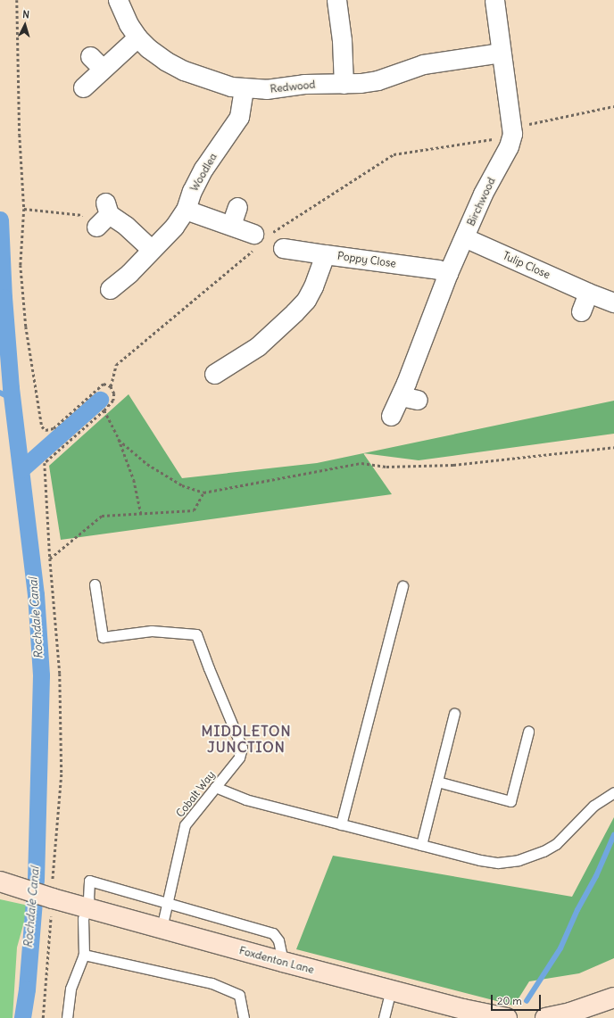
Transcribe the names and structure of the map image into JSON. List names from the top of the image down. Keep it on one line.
{"streets":{"main road":["Foxdenton Lane"],"street":["Redwood","Woodlea","Birchwood","Poppy Close","Tulip Close"],"lane":["Cobalt Way"]},"crossings":[["Redwood","Woodlea"],["Redwood","Birchwood"],["Birchwood","Poppy Close"],["Birchwood","Tulip Close"],["Cobalt Way","Foxdenton Lane"]],"districts":["MIDDLETON JUNCTION"],"water":["Rochdale Canal"],"scale_bar":"20 m","north":"top"}
